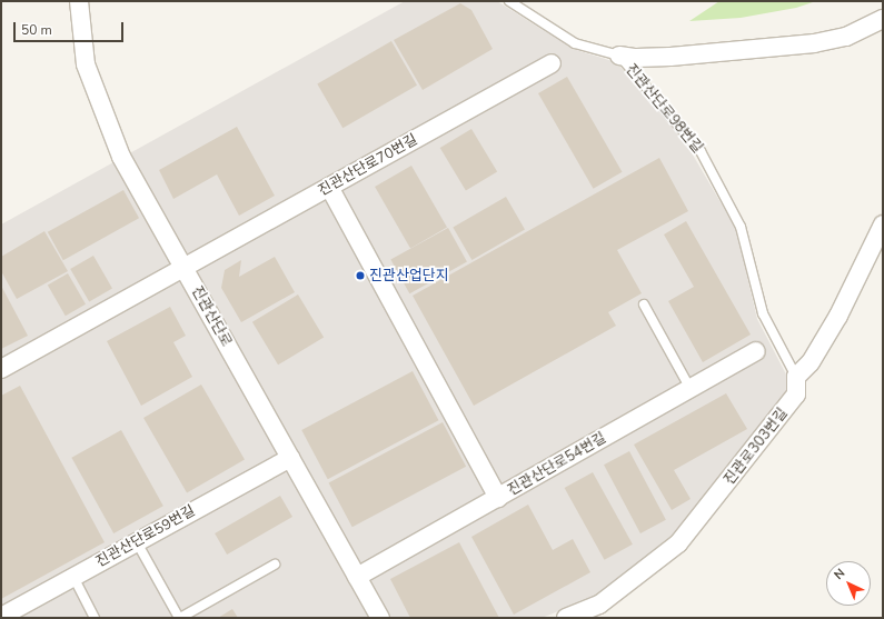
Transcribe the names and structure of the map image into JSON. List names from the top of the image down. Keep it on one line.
{"streets":{"street":["진관산단로70번길","진관산단로","진관로303번길","진관산단로54번길","진관산단로59번길"],"lane":["진관산단로98번길"]},"crossings":[["진관산단로98번길","진관로303번길"],["진관산단로70번길","진관산단로"],["진관산단로","진관산단로54번길"],["진관산단로","진관산단로59번길"]],"places":["진관산업단지"],"scale_bar":"50 m","north":"top left"}
